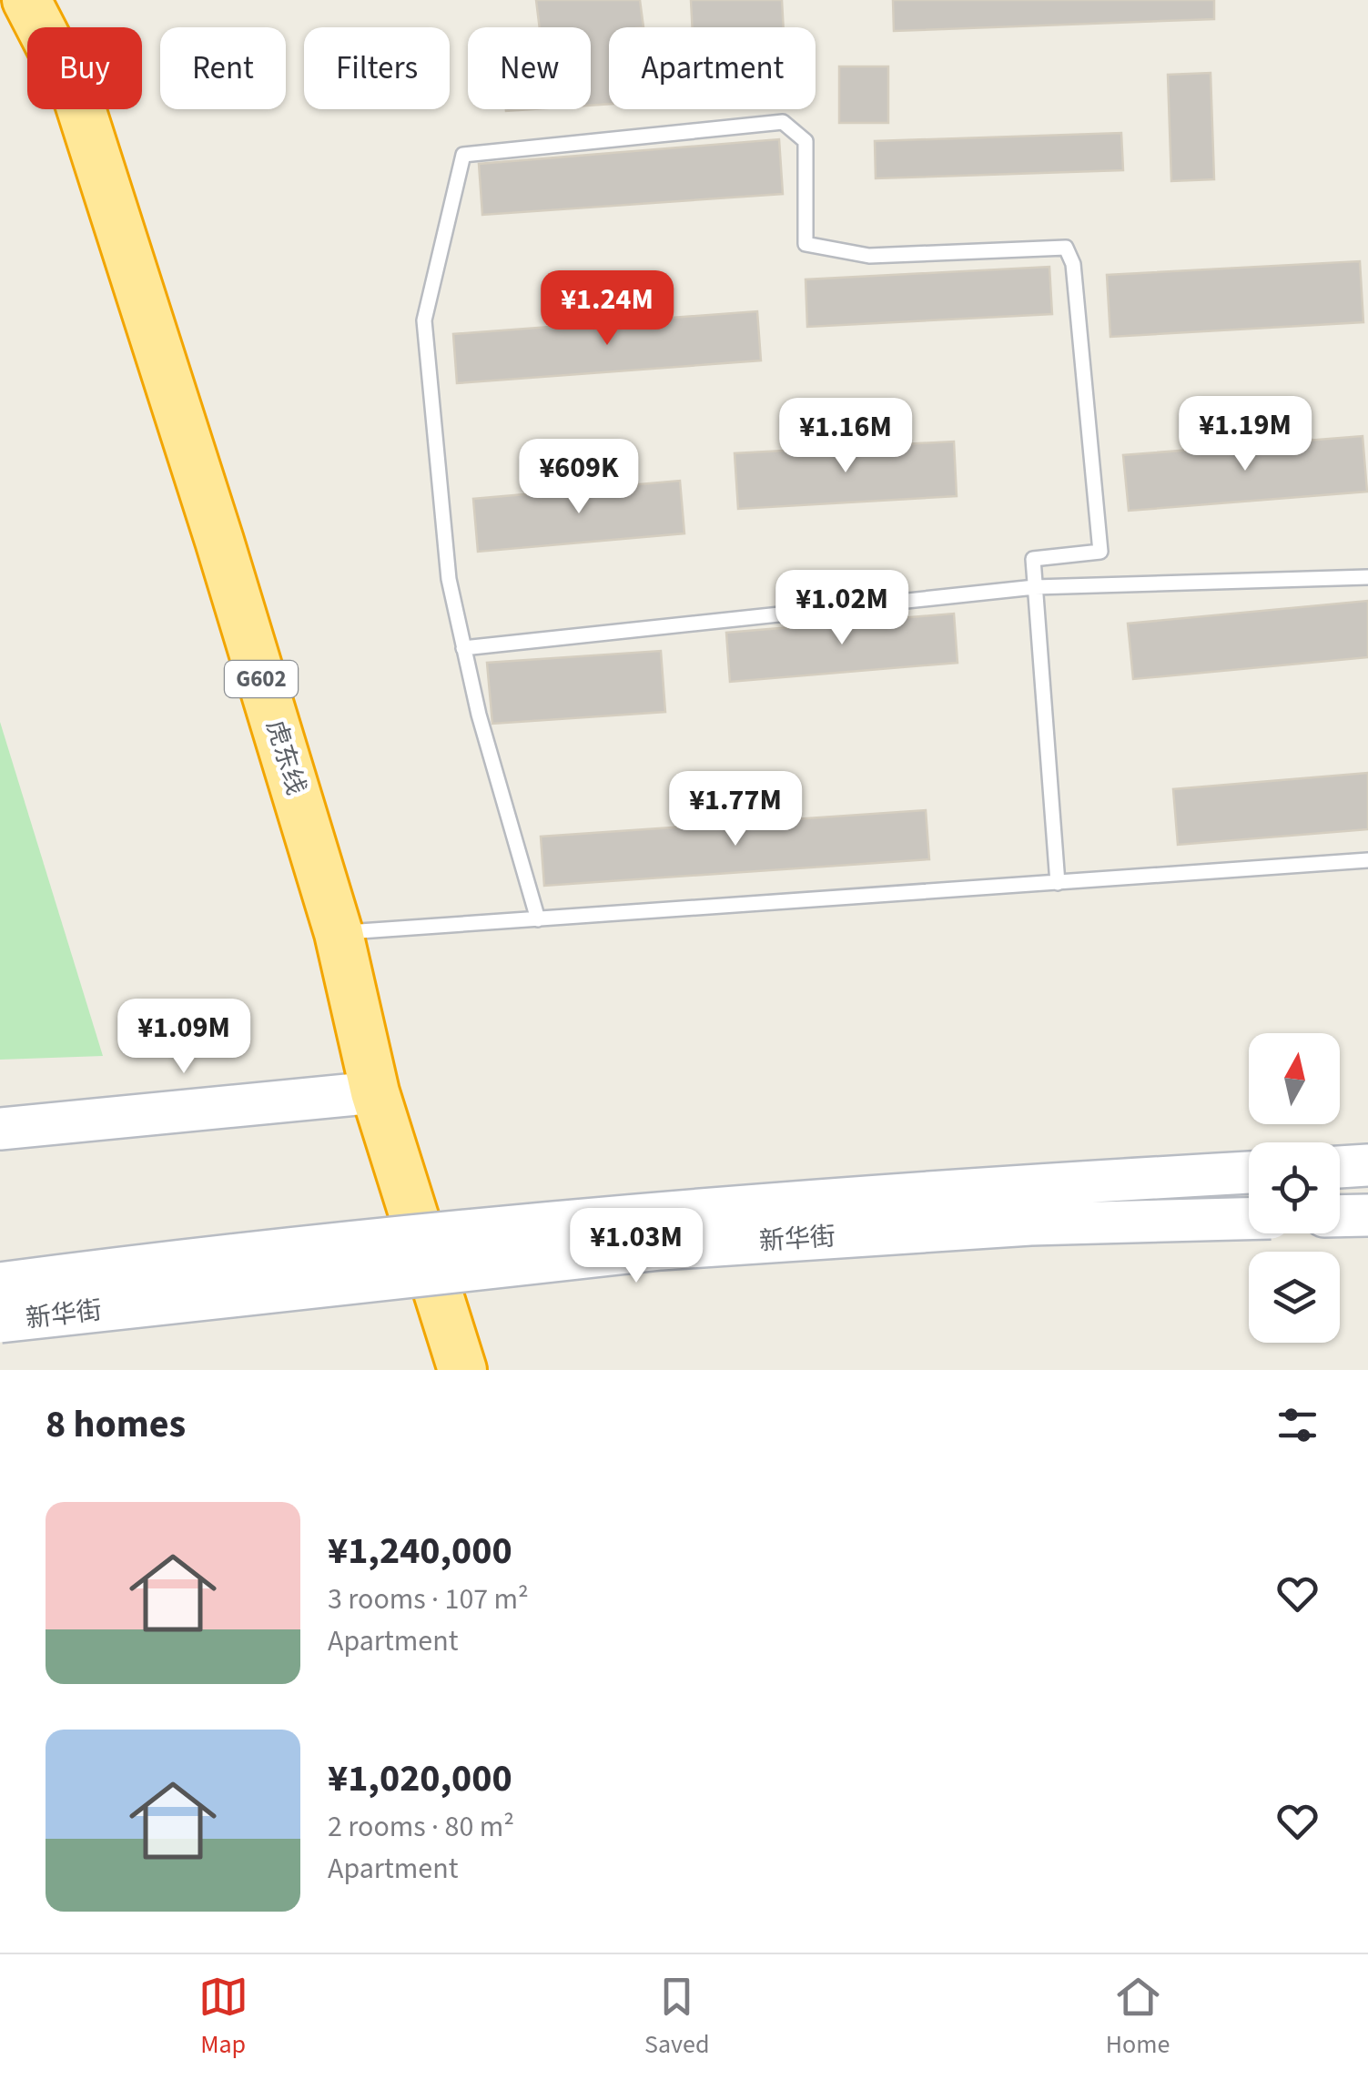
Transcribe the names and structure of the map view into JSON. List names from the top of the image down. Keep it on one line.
{"streets":{"highway":["G602","虎东线"],"main road":["新华街"]},"north":"top","page":{"chip":["Buy","Rent","Filters","New","Apartment"],"price":["¥1.24M","¥1.19M","¥1.16M","¥609K","¥1.02M","¥1.77M","¥1.09M","¥1.03M"],"heading":"8 homes","list":[{"name":"¥1,240,000","note":"3 rooms · 107 m² · Apartment"},{"name":"¥1,020,000","note":"2 rooms · 80 m² · Apartment"}],"tabs":["Map","Saved","Home"]}}
